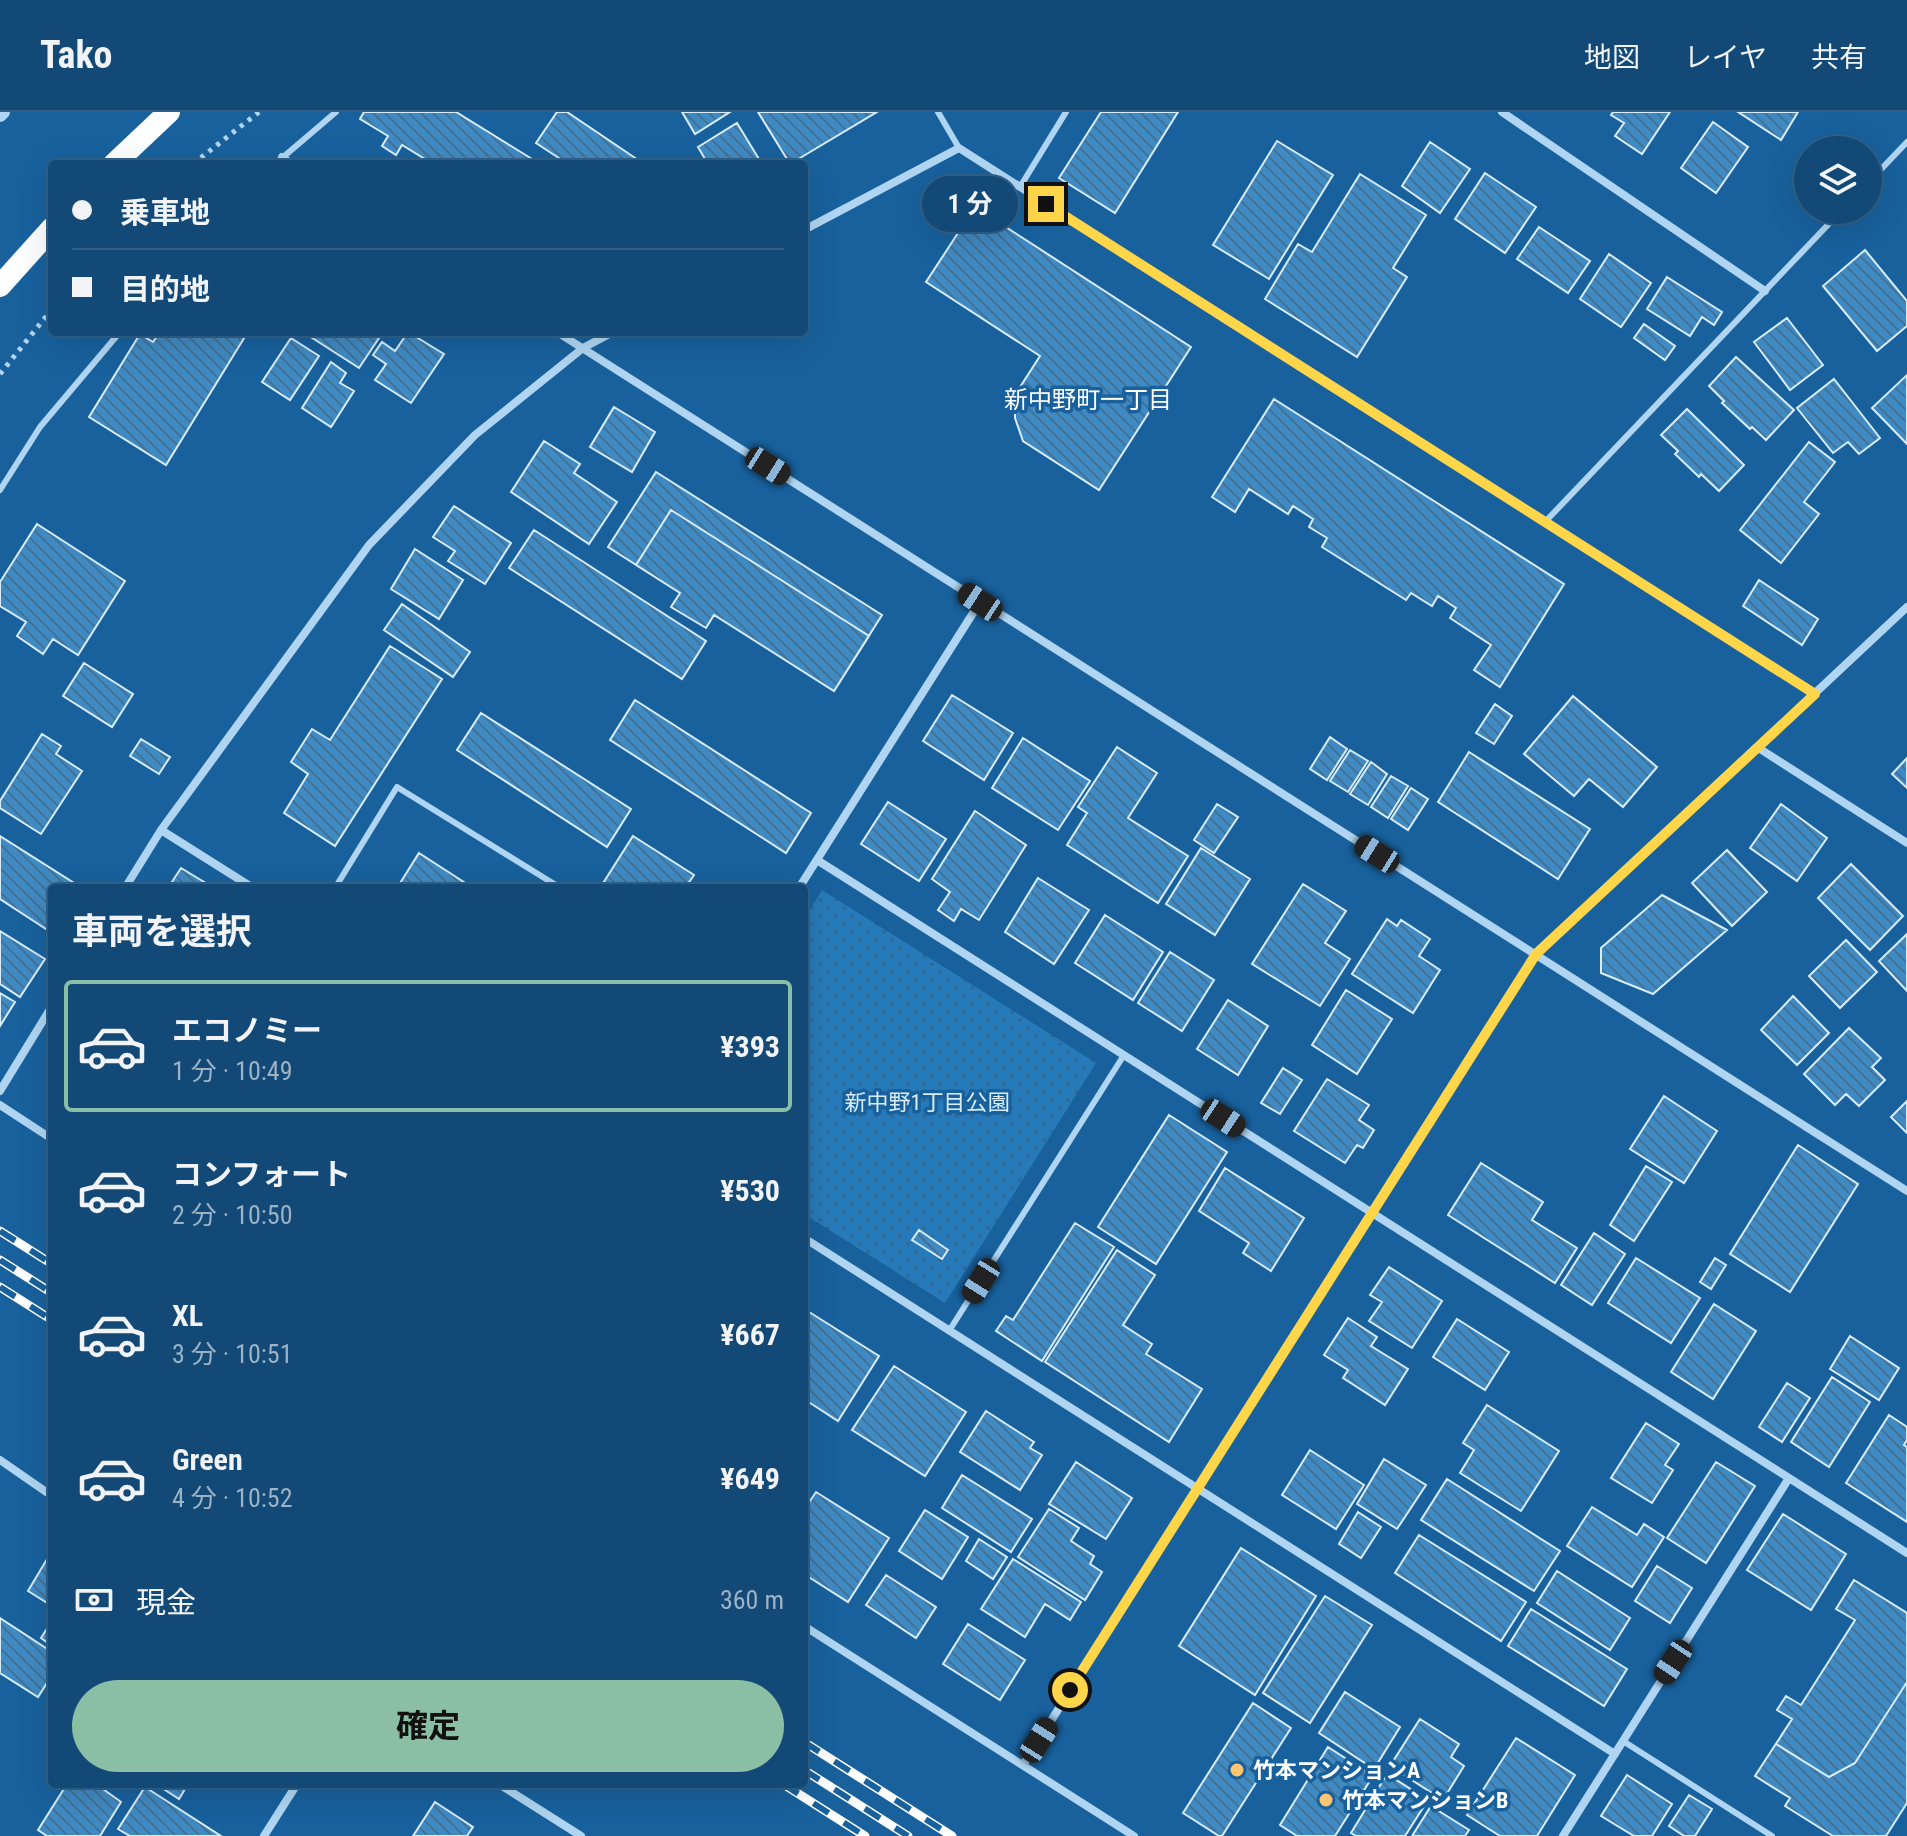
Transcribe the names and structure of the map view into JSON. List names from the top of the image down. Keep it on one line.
{"districts":["新中野町一丁目"],"parks":["新中野1丁目公園"],"places":["竹本マンションA","竹本マンションB"],"page":{"header":"Tako","nav":["地図","レイヤ","共有"],"banner":["乗車地","目的地"],"bubble":"1 分","heading":"車両を選択","list":[{"name":"エコノミー","note":"1 分 · 10:49","value":"¥393"},{"name":"コンフォート","note":"2 分 · 10:50","value":"¥530"},{"name":"XL","note":"3 分 · 10:51","value":"¥667"},{"name":"Green","note":"4 分 · 10:52","value":"¥649"}],"pay":["現金","360 m"],"buttons":"確定"}}
